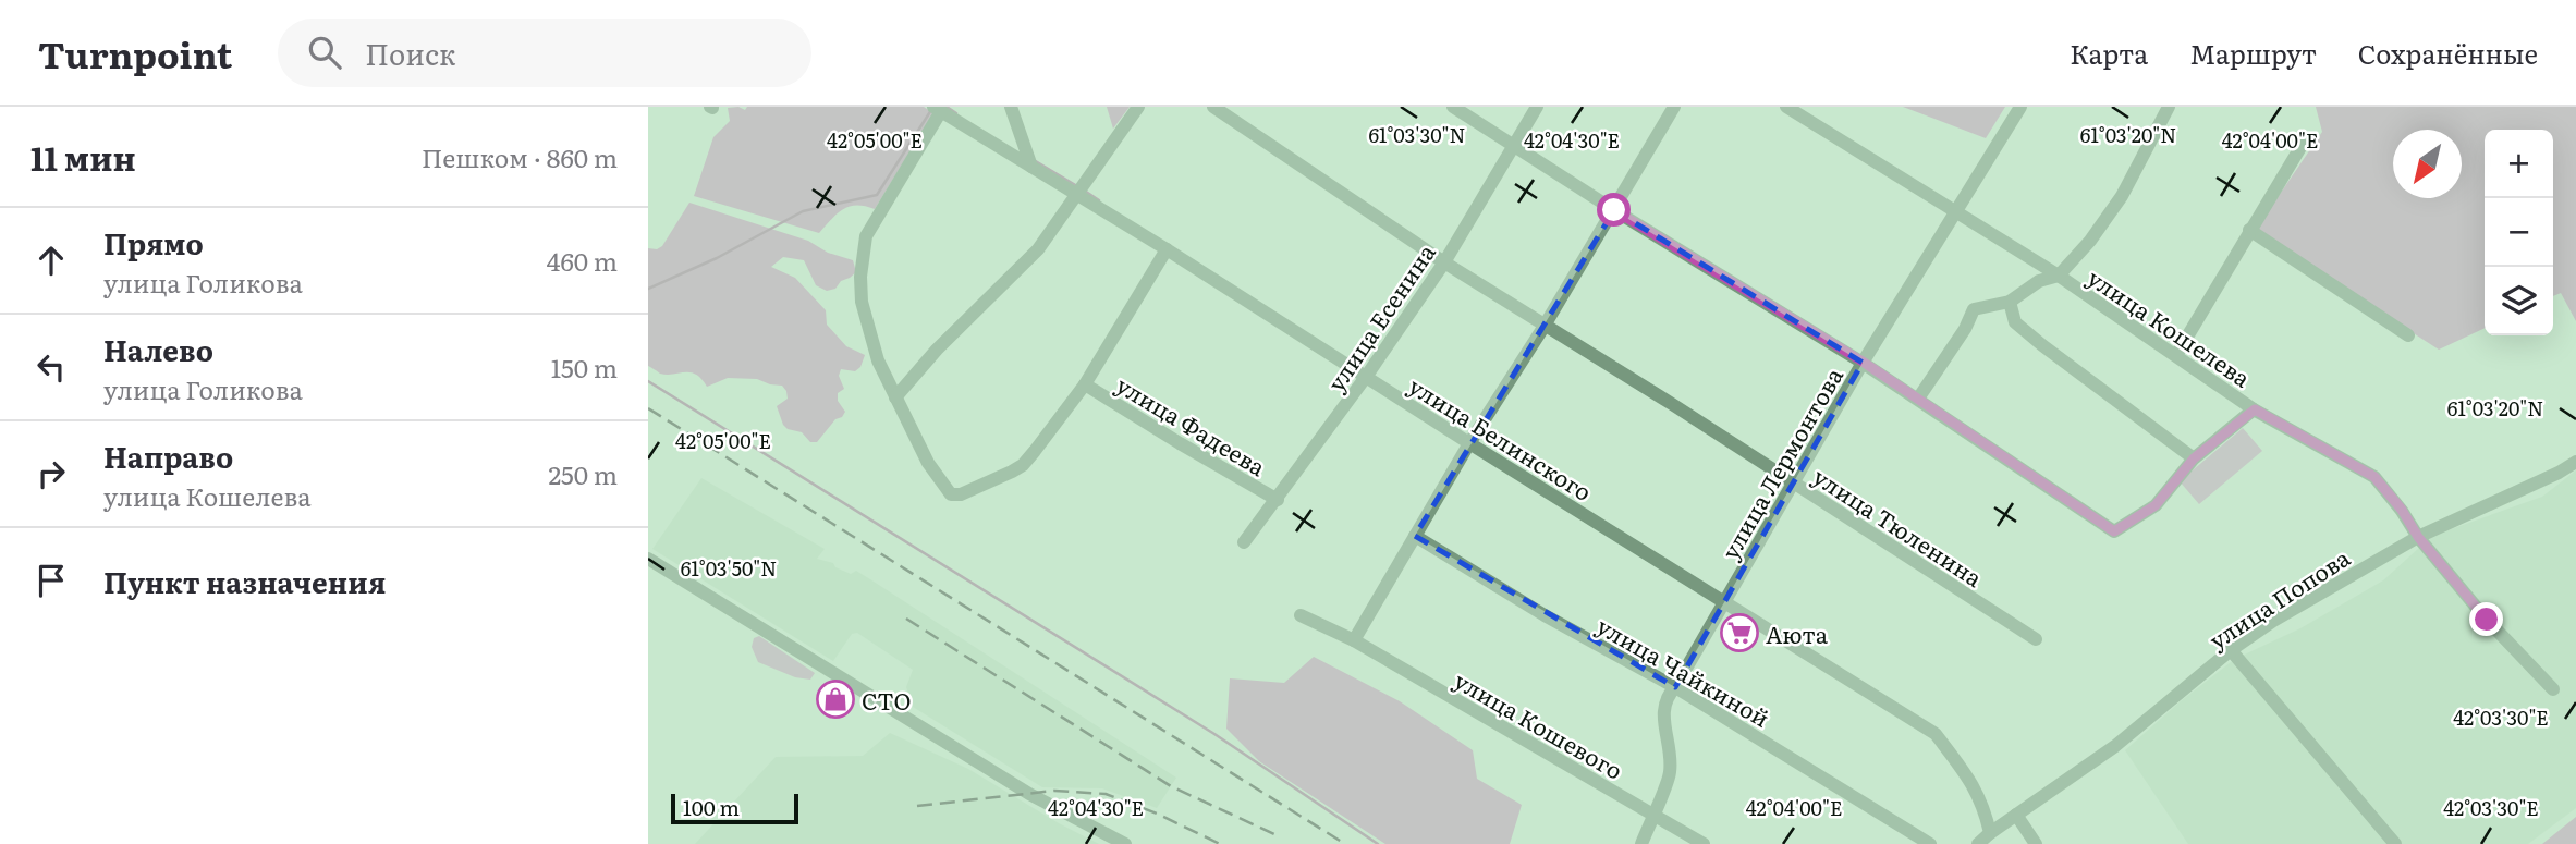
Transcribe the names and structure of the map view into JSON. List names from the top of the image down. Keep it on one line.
{"streets":{"street":["улица Есенина","улица Кошелева","улица Фадеева","улица Белинского","улица Лермонтова","улица Тюленина","улица Попова","улица Чайкиной","улица Кошевого"]},"crossings":[["улица Есенина","улица Фадеева"],["улица Есенина","улица Белинского"],["улица Есенина","улица Тюленина"],["улица Кошелева","улица Лермонтова"],["улица Кошелева","улица Попова"],["улица Белинского","улица Лермонтова"],["улица Белинского","улица Попова"],["улица Лермонтова","улица Тюленина"],["улица Лермонтова","улица Чайкиной"],["улица Лермонтова","улица Кошевого"]],"places":{"supermarket":["Аюта"],"shop":["СТО"]},"scale_bar":"100 m","north":"bottom left","page":{"header":"Turnpoint","search":"Поиск","nav":["Карта","Маршрут","Сохранённые"],"heading":["11 мин","Пешком · 860 m"],"map_buttons":["+","−"],"list":[["Прямо","улица Голикова","460 m"],["Налево","улица Голикова","150 m"],["Направо","улица Кошелева","250 m"],"Пункт назначения"],"scale":"100 m"},"coordinates":["61°03'30\"N","61°03'20\"N","42°05'00\"E","42°04'30\"E","42°04'00\"E","61°03'50\"N","42°03'30\"E"]}
